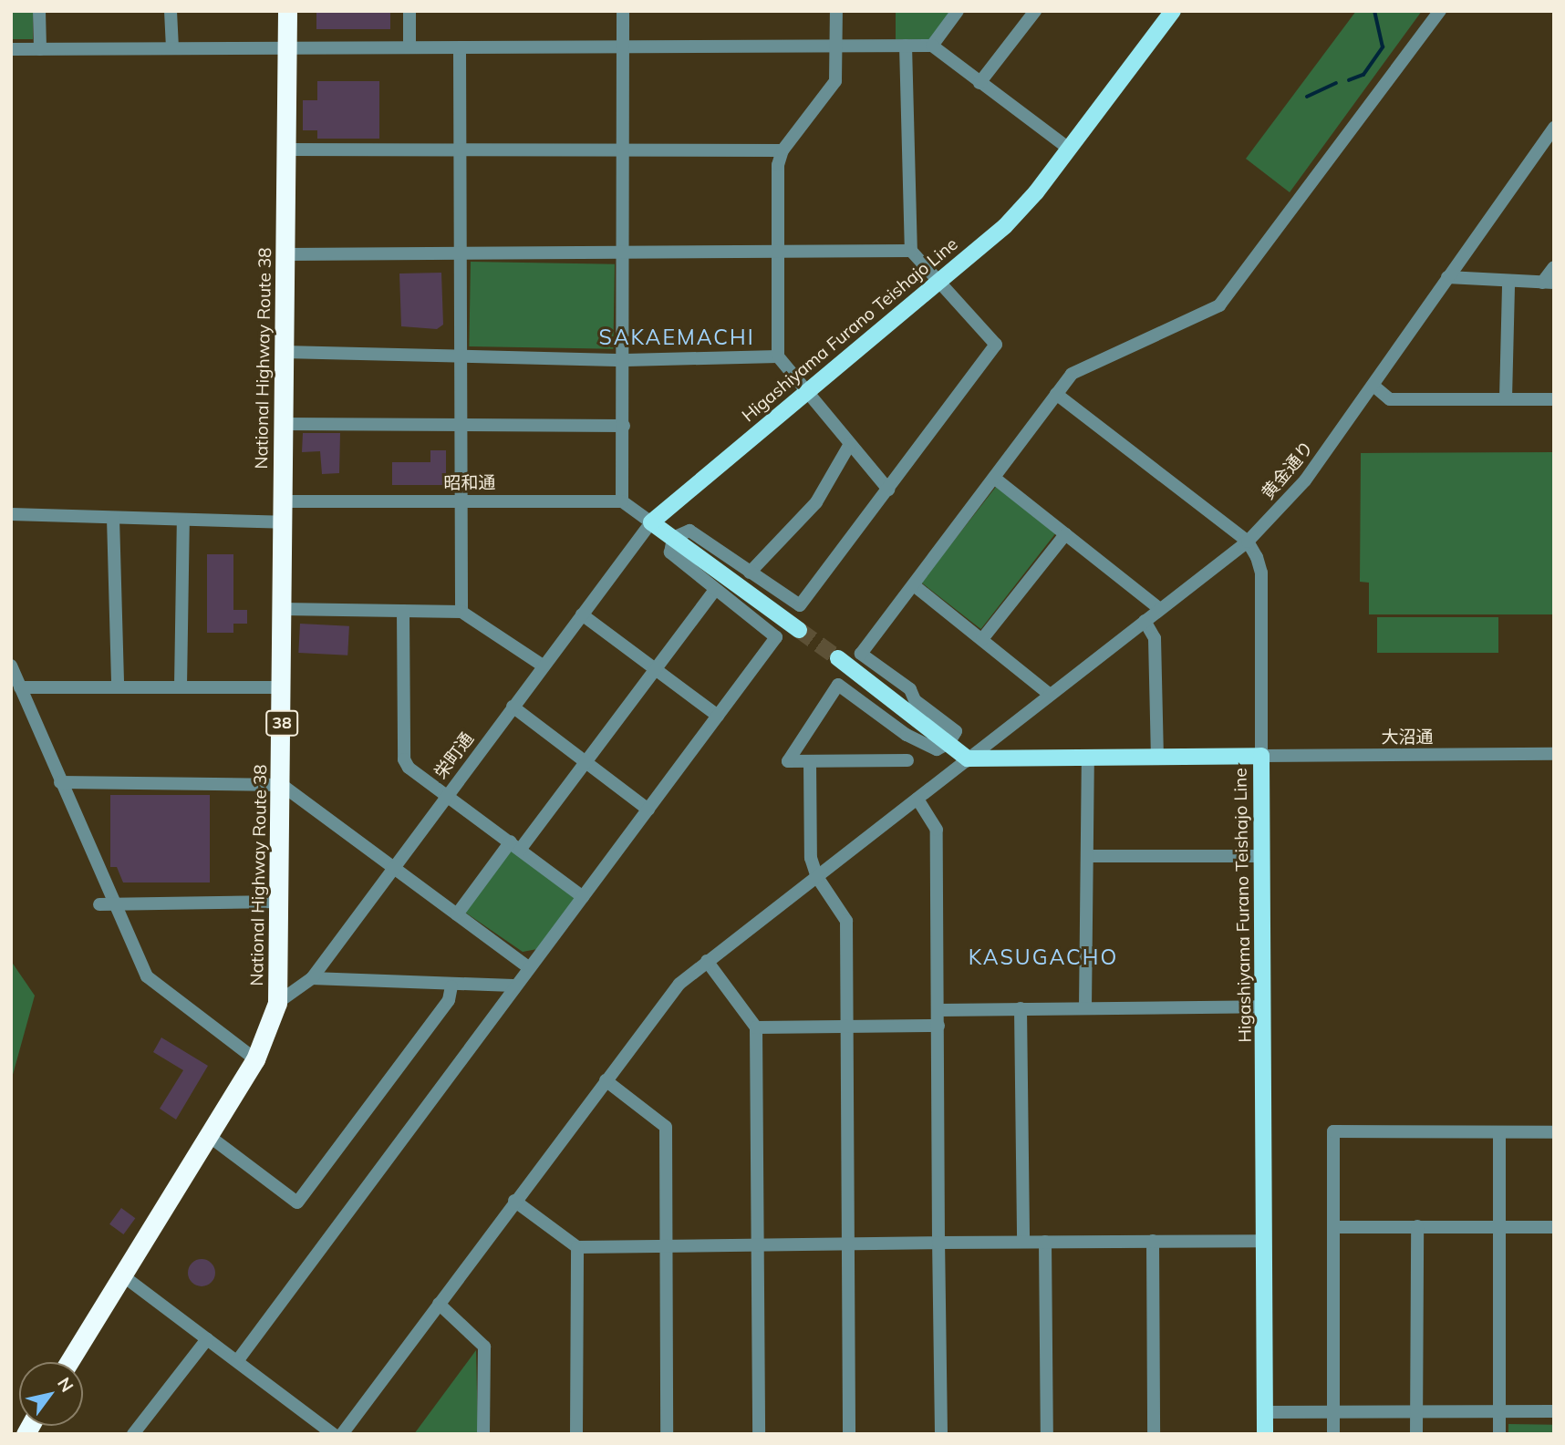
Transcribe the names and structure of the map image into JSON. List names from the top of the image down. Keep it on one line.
{"streets":{"highway":["National Highway Route 38","38"],"main road":["Higashiyama Furano Teishajo Line"],"street":["黄金通り","昭和通","大沼通","栄町通"]},"crossings":[["Higashiyama Furano Teishajo Line","黄金通り"],["Higashiyama Furano Teishajo Line","大沼通"],["Higashiyama Furano Teishajo Line","栄町通"],["National Highway Route 38","昭和通"],["National Highway Route 38","栄町通"]],"districts":["SAKAEMACHI","KASUGACHO"],"north":"top right"}
